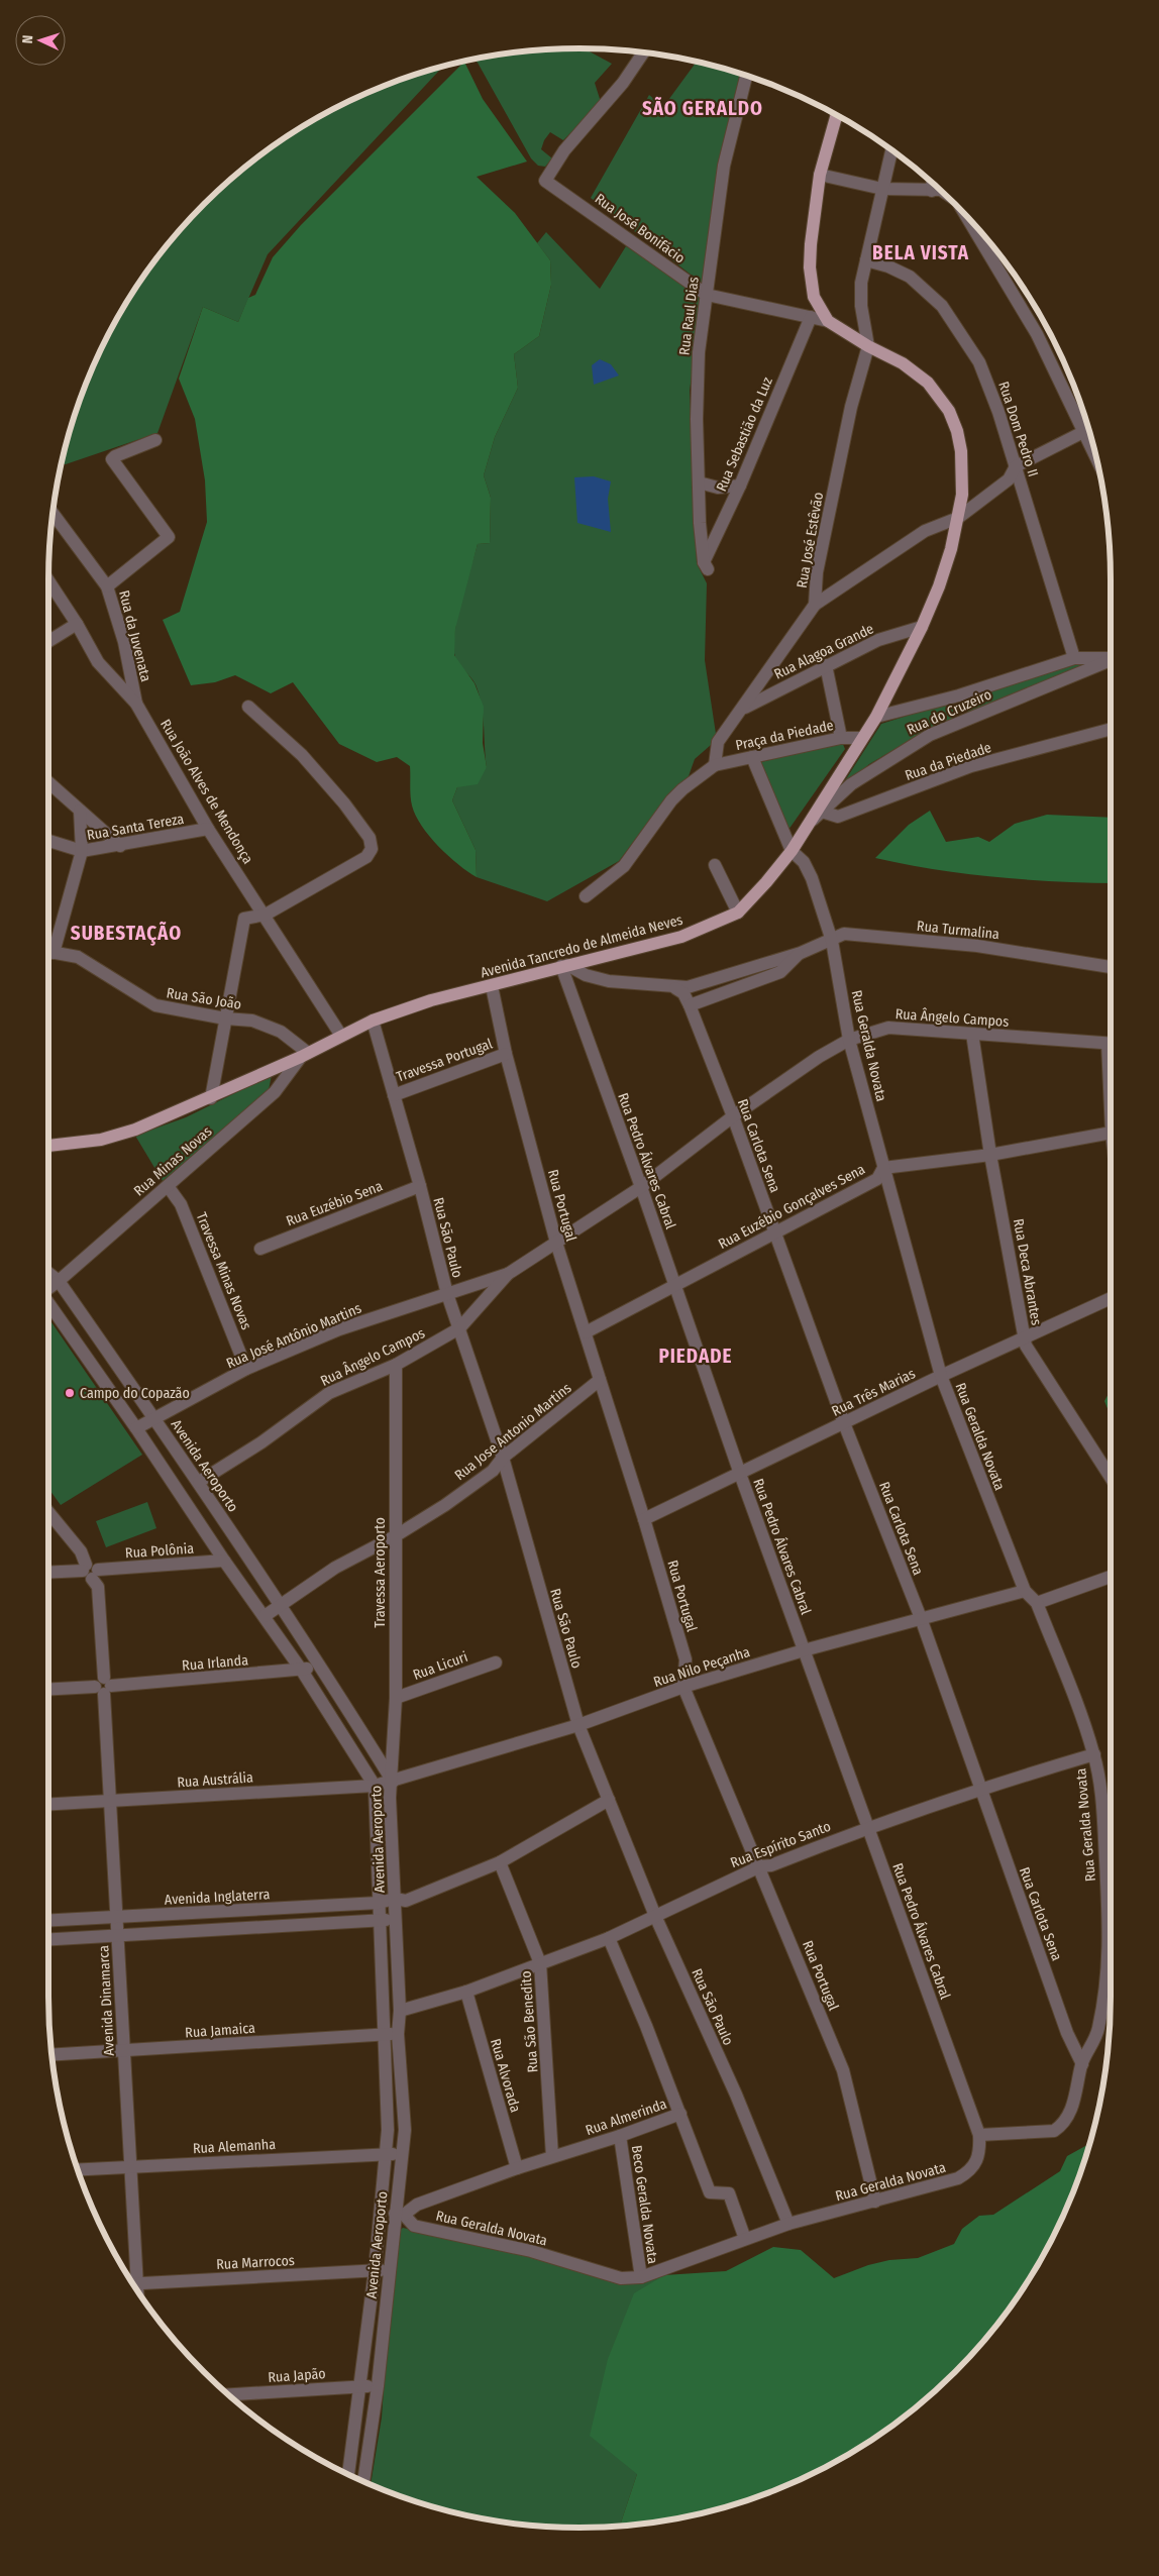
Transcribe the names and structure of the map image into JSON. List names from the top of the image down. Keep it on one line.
{"streets":{"main road":["Avenida Tancredo de Almeida Neves"],"street":["Rua José Bonifácio","Rua Raul Dias","Rua Dom Pedro II","Rua Sebastião da Luz","Rua José Estêvão","Rua da Juvenata","Rua Alagoa Grande","Rua do Cruzeiro","Praça da Piedade","Rua da Piedade","Rua João Alves de Mendonça","Rua Santa Tereza","Rua Turmalina","Rua São João","Rua Ângelo Campos","Rua Geralda Novata","Travessa Portugal","Rua Carlota Sena","Rua Minas Novas","Rua Pedro Álvares Cabral","Rua Euzébio Sena","Rua Portugal","Rua Euzébio Gonçalves Sena","Rua São Paulo","Travessa Minas Novas","Rua Deca Abrantes","Rua José Antônio Martins","Rua Três Marias","Rua Jose Antonio Martins","Avenida Aeroporto","Rua Polônia","Travessa Aeroporto","Rua Irlanda","Rua Licuri","Rua Nilo Peçanha","Rua Austrália","Rua Espírito Santo","Avenida Inglaterra","Avenida Dinamarca","Rua São Benedito","Rua Jamaica","Rua Alvorada","Rua Almerinda","Rua Alemanha","Beco Geralda Novata","Rua Marrocos","Rua Japão"]},"crossings":[["Rua José Bonifácio","Rua Raul Dias"],["Rua José Bonifácio","Rua Sebastião da Luz"],["Rua José Bonifácio","Avenida Tancredo de Almeida Neves"],["Rua Raul Dias","Rua Sebastião da Luz"],["Rua Dom Pedro II","Rua José Estêvão"],["Rua Dom Pedro II","Rua do Cruzeiro"],["Rua José Estêvão","Rua Alagoa Grande"],["Rua José Estêvão","Praça da Piedade"],["Rua José Estêvão","Avenida Tancredo de Almeida Neves"],["Rua da Juvenata","Rua João Alves de Mendonça"],["Rua Alagoa Grande","Avenida Tancredo de Almeida Neves"],["Rua do Cruzeiro","Rua da Piedade"],["Rua do Cruzeiro","Avenida Tancredo de Almeida Neves"],["Praça da Piedade","Avenida Tancredo de Almeida Neves"],["Praça da Piedade","Rua Geralda Novata"],["Rua João Alves de Mendonça","Rua Santa Tereza"],["Rua João Alves de Mendonça","Avenida Tancredo de Almeida Neves"],["Rua Turmalina","Avenida Tancredo de Almeida Neves"],["Rua Turmalina","Rua Geralda Novata"],["Rua Turmalina","Rua Carlota Sena"],["Rua Turmalina","Rua Pedro Álvares Cabral"],["Avenida Tancredo de Almeida Neves","Rua São João"],["Avenida Tancredo de Almeida Neves","Rua Geralda Novata"],["Avenida Tancredo de Almeida Neves","Rua Minas Novas"],["Avenida Tancredo de Almeida Neves","Rua Pedro Álvares Cabral"],["Avenida Tancredo de Almeida Neves","Rua Portugal"],["Avenida Tancredo de Almeida Neves","Rua São Paulo"],["Rua São João","Rua Minas Novas"],["Rua Ângelo Campos","Rua Geralda Novata"],["Rua Ângelo Campos","Rua Carlota Sena"],["Rua Ângelo Campos","Rua Pedro Álvares Cabral"],["Rua Ângelo Campos","Rua Portugal"],["Rua Ângelo Campos","Rua São Paulo"],["Rua Ângelo Campos","Rua Deca Abrantes"],["Rua Ângelo Campos","Rua José Antônio Martins"],["Rua Ângelo Campos","Avenida Aeroporto"],["Rua Ângelo Campos","Travessa Aeroporto"],["Rua Geralda Novata","Rua Carlota Sena"],["Rua Geralda Novata","Rua Pedro Álvares Cabral"],["Rua Geralda Novata","Rua Portugal"],["Rua Geralda Novata","Rua Euzébio Gonçalves Sena"],["Rua Geralda Novata","Rua São Paulo"],["Rua Geralda Novata","Rua Três Marias"],["Rua Geralda Novata","Avenida Aeroporto"],["Rua Geralda Novata","Rua Nilo Peçanha"],["Rua Geralda Novata","Rua Espírito Santo"],["Rua Geralda Novata","Rua Almerinda"],["Rua Geralda Novata","Beco Geralda Novata"],["Travessa Portugal","Rua Portugal"],["Travessa Portugal","Rua São Paulo"],["Rua Carlota Sena","Rua Euzébio Gonçalves Sena"],["Rua Carlota Sena","Rua Três Marias"],["Rua Carlota Sena","Rua Nilo Peçanha"],["Rua Carlota Sena","Rua Espírito Santo"],["Rua Minas Novas","Travessa Minas Novas"],["Rua Minas Novas","Avenida Aeroporto"],["Rua Pedro Álvares Cabral","Rua Euzébio Gonçalves Sena"],["Rua Pedro Álvares Cabral","Rua Três Marias"],["Rua Pedro Álvares Cabral","Rua Nilo Peçanha"],["Rua Pedro Álvares Cabral","Rua Espírito Santo"],["Rua Euzébio Sena","Rua São Paulo"],["Rua Portugal","Rua Euzébio Gonçalves Sena"],["Rua Portugal","Rua Três Marias"],["Rua Portugal","Rua Jose Antonio Martins"],["Rua Portugal","Rua Nilo Peçanha"],["Rua Portugal","Rua Espírito Santo"],["Rua Euzébio Gonçalves Sena","Rua Deca Abrantes"],["Rua São Paulo","Rua José Antônio Martins"],["Rua São Paulo","Rua Jose Antonio Martins"],["Rua São Paulo","Rua Nilo Peçanha"],["Rua São Paulo","Rua Espírito Santo"],["Rua São Paulo","Avenida Inglaterra"],["Travessa Minas Novas","Rua José Antônio Martins"],["Rua Deca Abrantes","Rua Três Marias"],["Rua José Antônio Martins","Avenida Aeroporto"],["Rua Jose Antonio Martins","Avenida Aeroporto"],["Rua Jose Antonio Martins","Travessa Aeroporto"],["Avenida Aeroporto","Rua Polônia"],["Avenida Aeroporto","Travessa Aeroporto"],["Avenida Aeroporto","Rua Irlanda"],["Avenida Aeroporto","Rua Nilo Peçanha"],["Avenida Aeroporto","Rua Austrália"],["Avenida Aeroporto","Rua Espírito Santo"],["Avenida Aeroporto","Avenida Inglaterra"],["Avenida Aeroporto","Rua Jamaica"],["Avenida Aeroporto","Rua Almerinda"],["Avenida Aeroporto","Rua Alemanha"],["Avenida Aeroporto","Rua Marrocos"],["Avenida Aeroporto","Rua Japão"],["Rua Polônia","Avenida Dinamarca"],["Travessa Aeroporto","Rua Licuri"],["Travessa Aeroporto","Rua Nilo Peçanha"],["Travessa Aeroporto","Rua Austrália"],["Rua Irlanda","Avenida Dinamarca"],["Rua Nilo Peçanha","Rua Austrália"],["Rua Austrália","Avenida Dinamarca"],["Rua Espírito Santo","Rua São Benedito"],["Rua Espírito Santo","Rua Alvorada"],["Rua Espírito Santo","Rua Almerinda"],["Avenida Inglaterra","Avenida Dinamarca"],["Avenida Inglaterra","Rua São Benedito"],["Avenida Dinamarca","Rua Jamaica"],["Avenida Dinamarca","Rua Alemanha"],["Rua São Benedito","Rua Almerinda"],["Rua Alvorada","Rua Almerinda"],["Rua Almerinda","Beco Geralda Novata"]],"districts":["SÃO GERALDO","BELA VISTA","SUBESTAÇÃO","PIEDADE"],"places":["Campo do Copazão"],"north":"left"}
